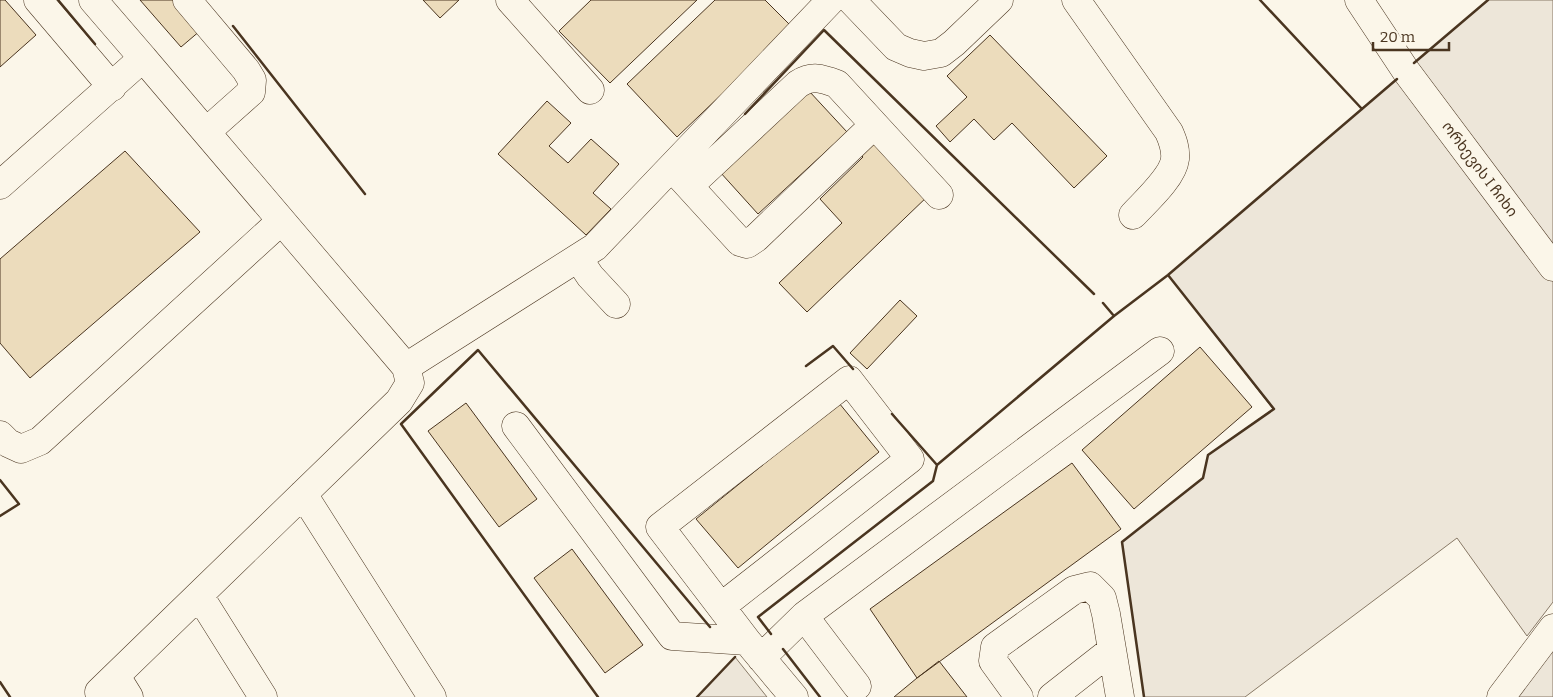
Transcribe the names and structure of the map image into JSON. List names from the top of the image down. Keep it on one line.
{"streets":{"street":["ორხევის I ჩიხი"]},"scale_bar":"20 m"}
